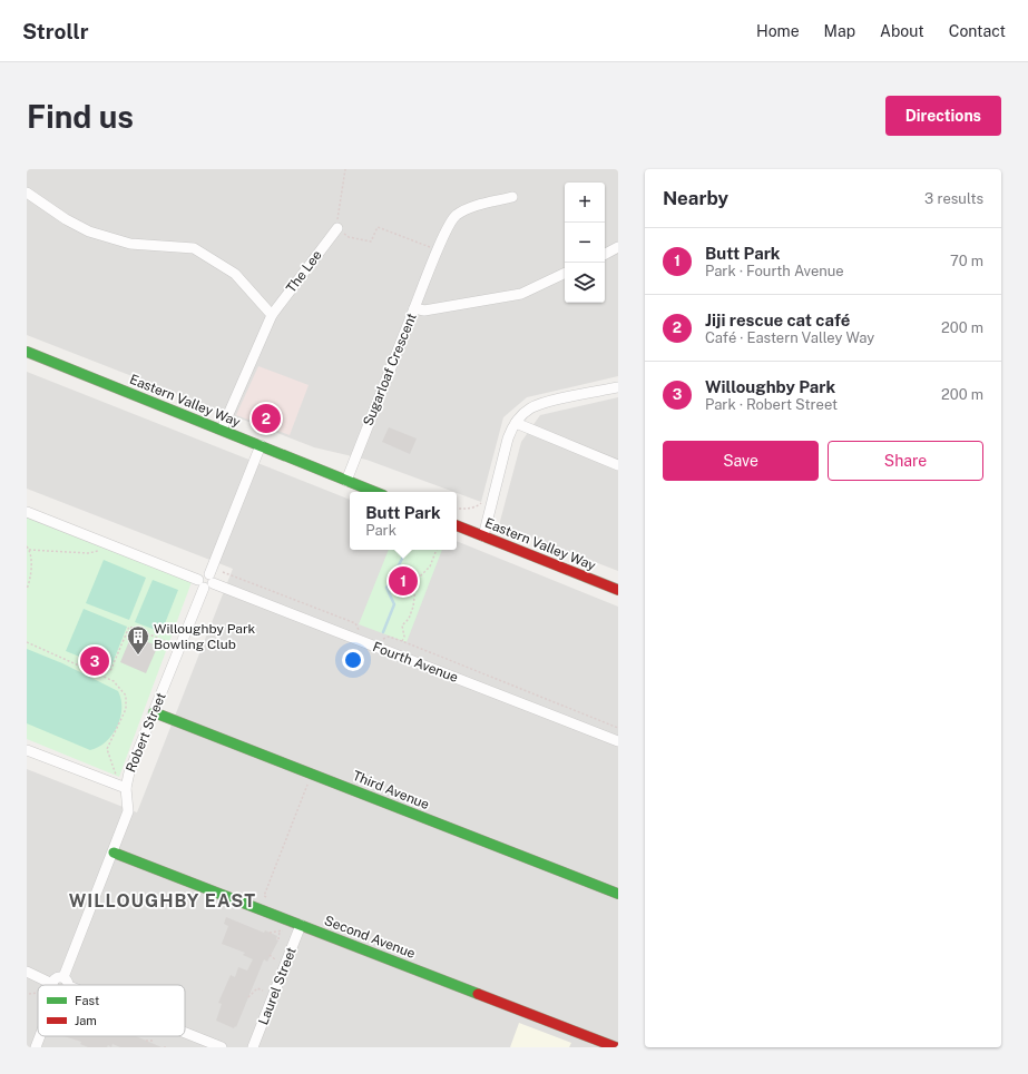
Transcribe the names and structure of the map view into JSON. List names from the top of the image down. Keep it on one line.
{"streets":{"street":["The Lee","Sugarloaf Crescent","Eastern Valley Way","Fourth Avenue","Robert Street","Third Avenue","Second Avenue","Laurel Street"]},"crossings":[["The Lee","Eastern Valley Way"],["Sugarloaf Crescent","Eastern Valley Way"],["Robert Street","Third Avenue"],["Robert Street","Second Avenue"],["Second Avenue","Laurel Street"]],"districts":["WILLOUGHBY EAST"],"places":{"building":["Willoughby Park Bowling Club"]},"legend":["Fast","Jam"],"page":{"header":"Strollr","nav":["Home","Map","About","Contact"],"buttons":["Directions",["Save","Share"]],"title":"Find us","heading":["Nearby","3 results"],"map_buttons":["+","−"],"list":[{"mark":"1","name":"Butt Park","note":"Park · Fourth Avenue","value":"70 m"},{"mark":"2","name":"Jiji rescue cat café","note":"Café · Eastern Valley Way","value":"200 m"},{"mark":"3","name":"Willoughby Park","note":"Park · Robert Street","value":"200 m"}],"pins":["2","1","3"],"popup":["Butt Park","Park"]}}
